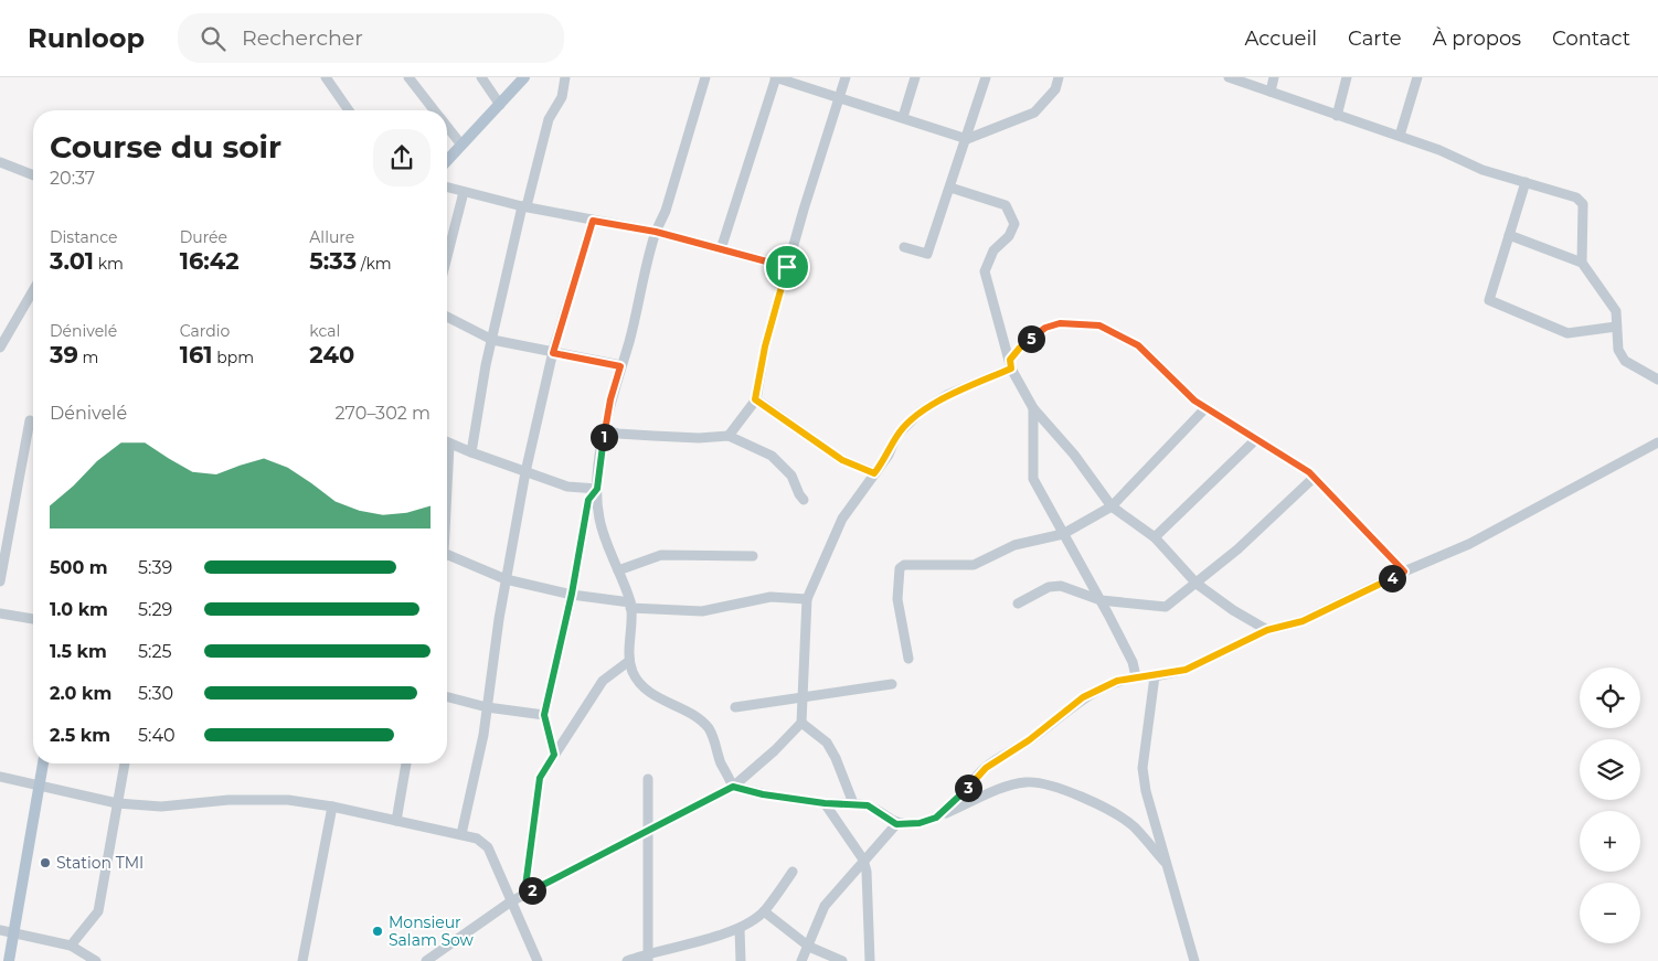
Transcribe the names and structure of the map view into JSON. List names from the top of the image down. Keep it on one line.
{"places":["Station TMI","Monsieur Salam Sow"],"page":{"header":"Runloop","search":"Rechercher","nav":["Accueil","Carte","À propos","Contact"],"heading":["Course du soir","20:37"],"stats":[["Distance","3.01 km"],["Durée","16:42"],["Allure","5:33 /km"],["Dénivelé","39 m"],["Cardio","161 bpm"],["kcal","240"]],"pins":["5","1","4","3","2"],"chart":["Dénivelé","270–302 m"],"list":[{"name":"500 m","note":"5:39"},{"name":"1.0 km","note":"5:29"},{"name":"1.5 km","note":"5:25"},{"name":"2.0 km","note":"5:30"},{"name":"2.5 km","note":"5:40"}],"map_buttons":["+","−"]}}
